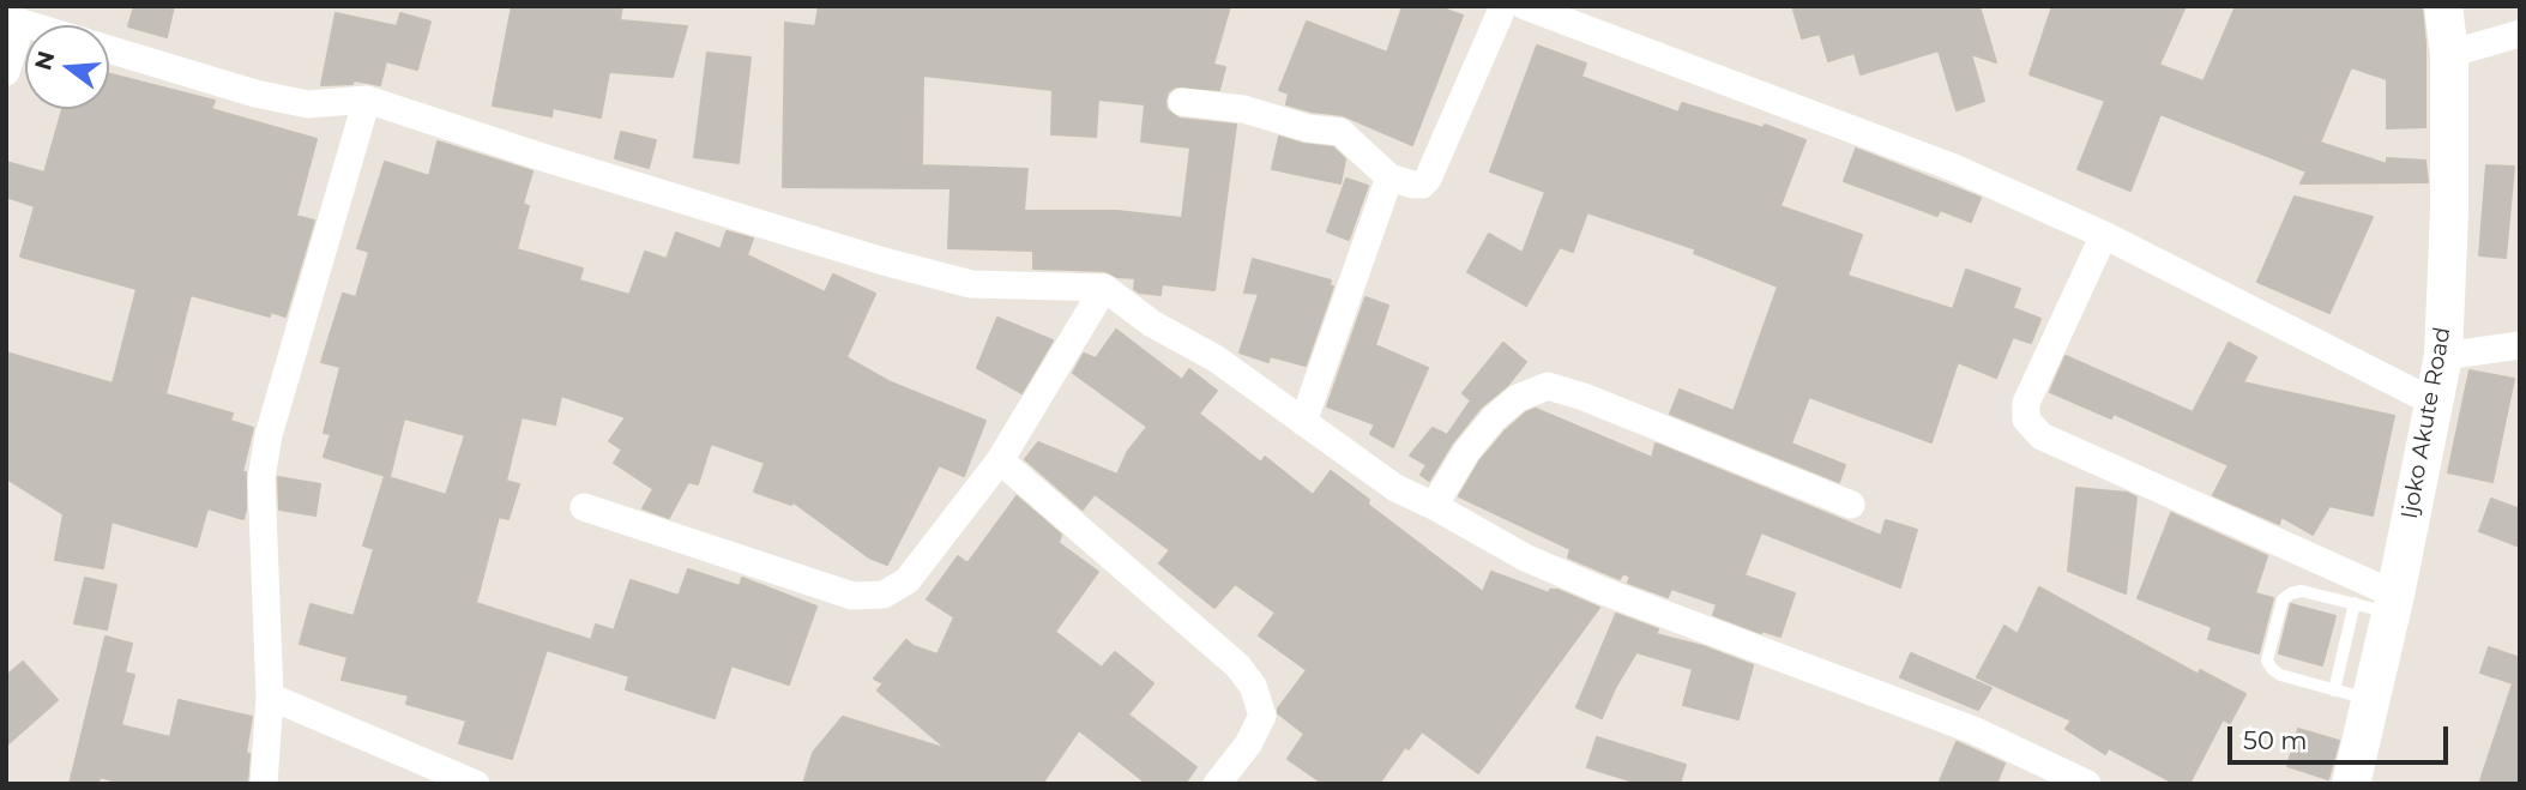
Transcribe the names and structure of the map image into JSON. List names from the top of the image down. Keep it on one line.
{"streets":{"main road":["Ijoko Akute Road"]},"scale_bar":"50 m","north":"left"}
